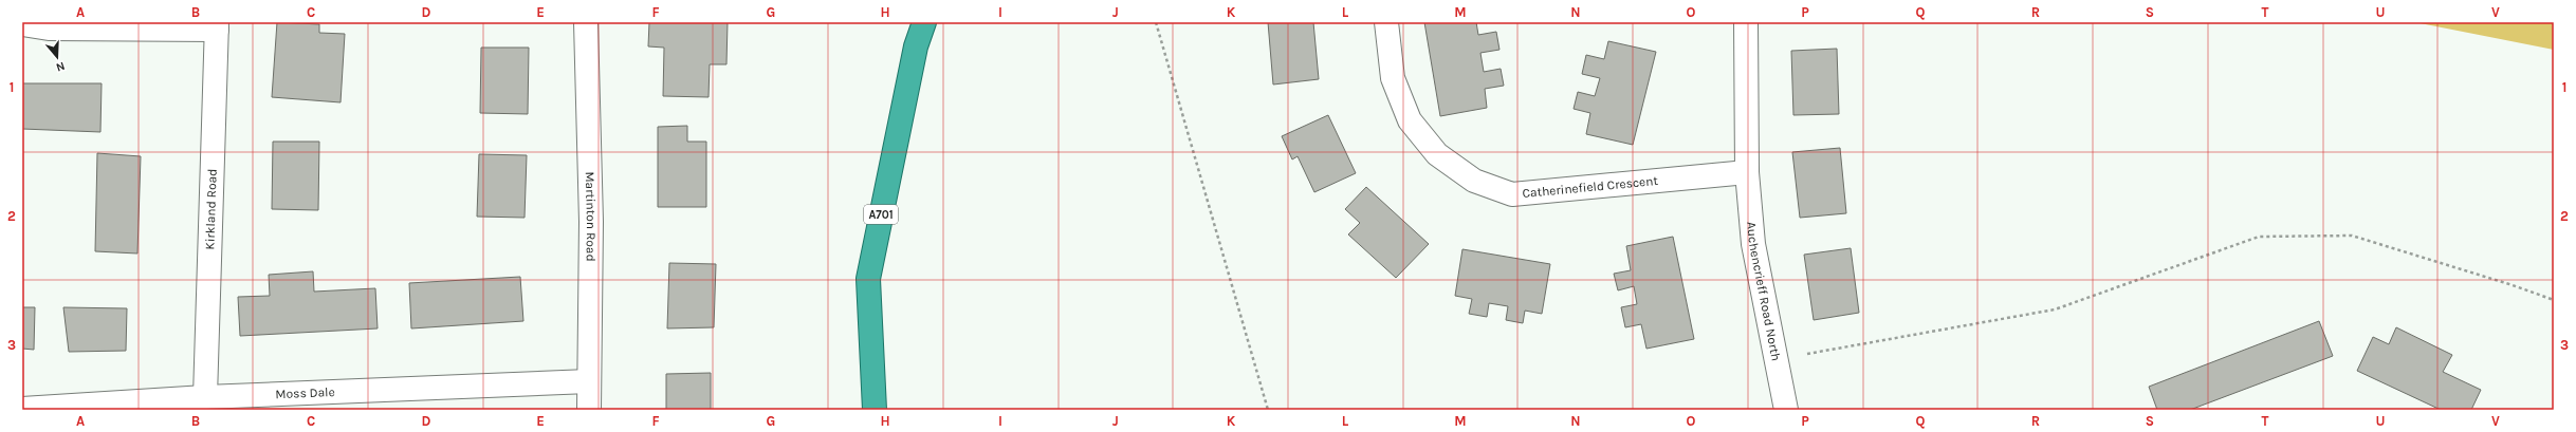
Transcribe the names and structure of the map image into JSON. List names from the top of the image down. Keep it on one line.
{"streets":{"highway":["A701"],"street":["Catherinefield Crescent","Kirkland Road","Martinton Road","Auchencrieff Road North","Moss Dale"]},"crossings":[["Catherinefield Crescent","Auchencrieff Road North"],["Kirkland Road","Moss Dale"],["Martinton Road","Moss Dale"]],"north":"bottom","grid":{"columns":["A","B","C","D","E","F","G","H","I","J","K","L","M","N","O","P","Q","R","S","T","U","V"],"rows":["1","2","3"]}}
